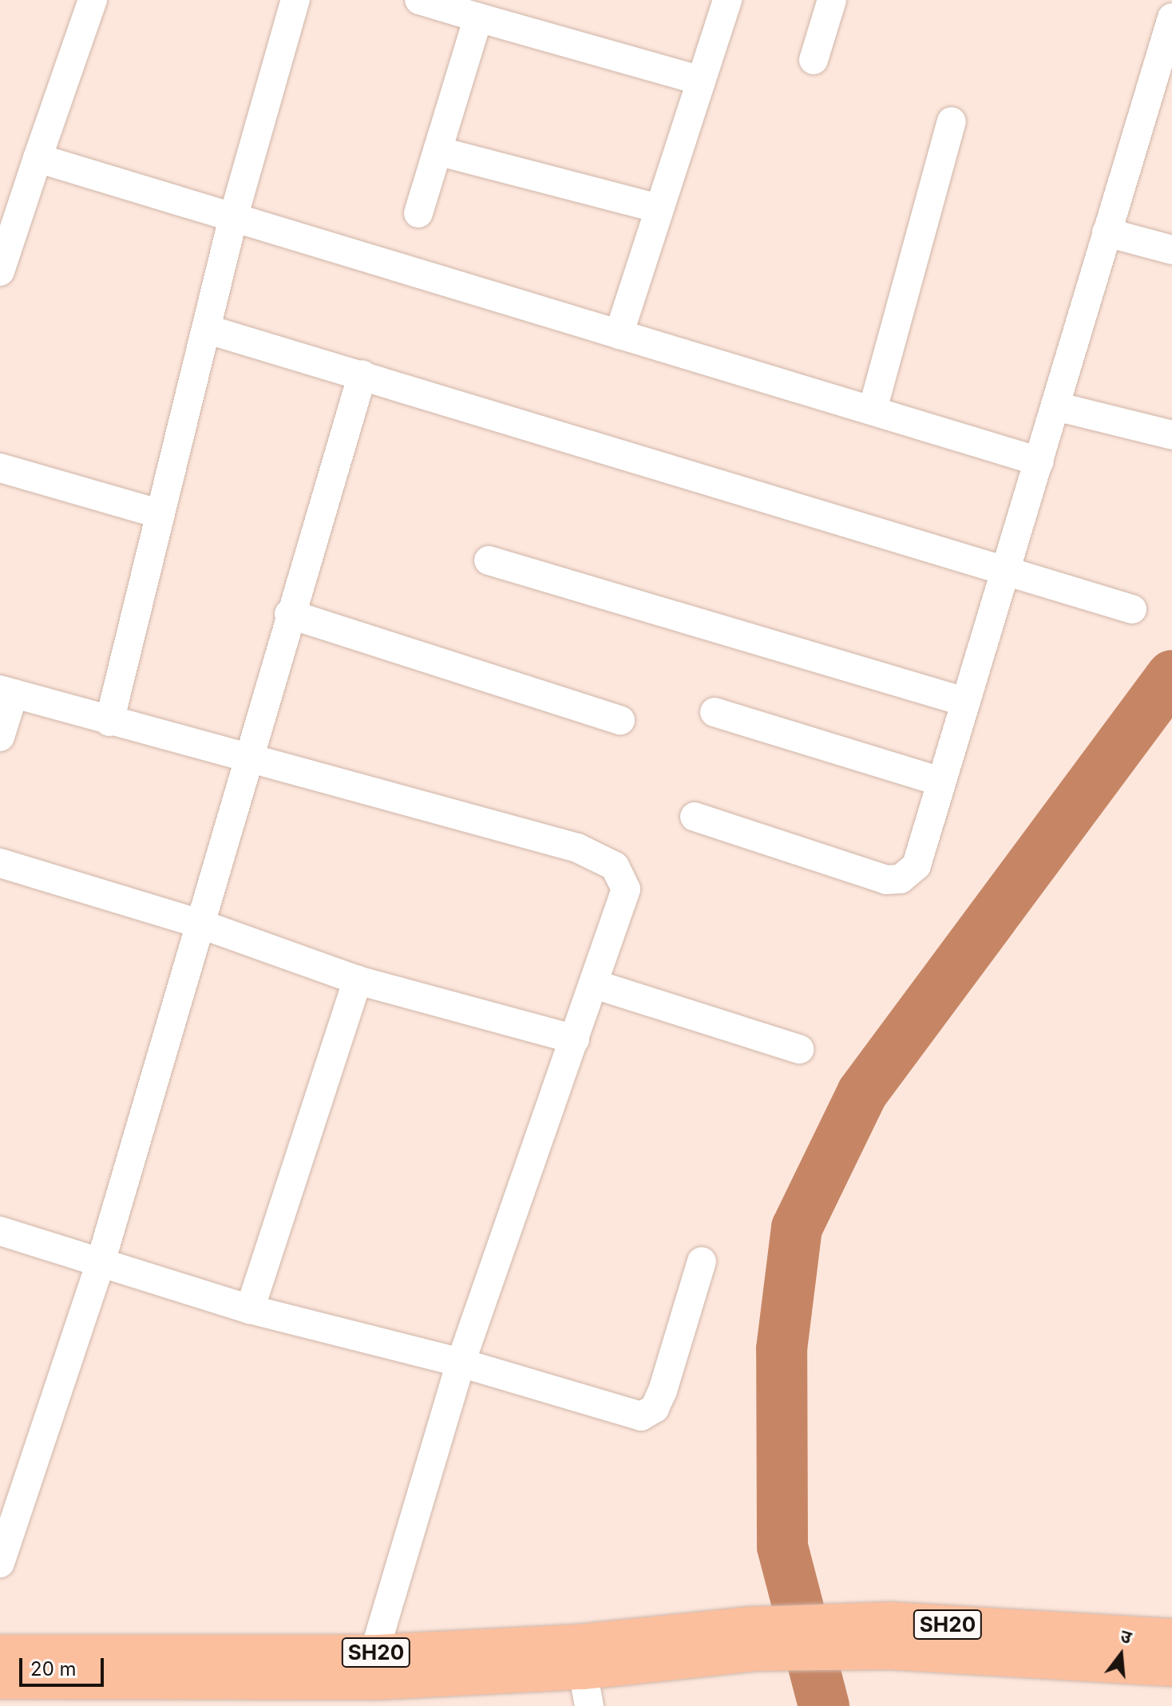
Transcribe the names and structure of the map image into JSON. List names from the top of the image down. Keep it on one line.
{"streets":{"main road":["SH20"]},"scale_bar":"20 m","north":"top"}
